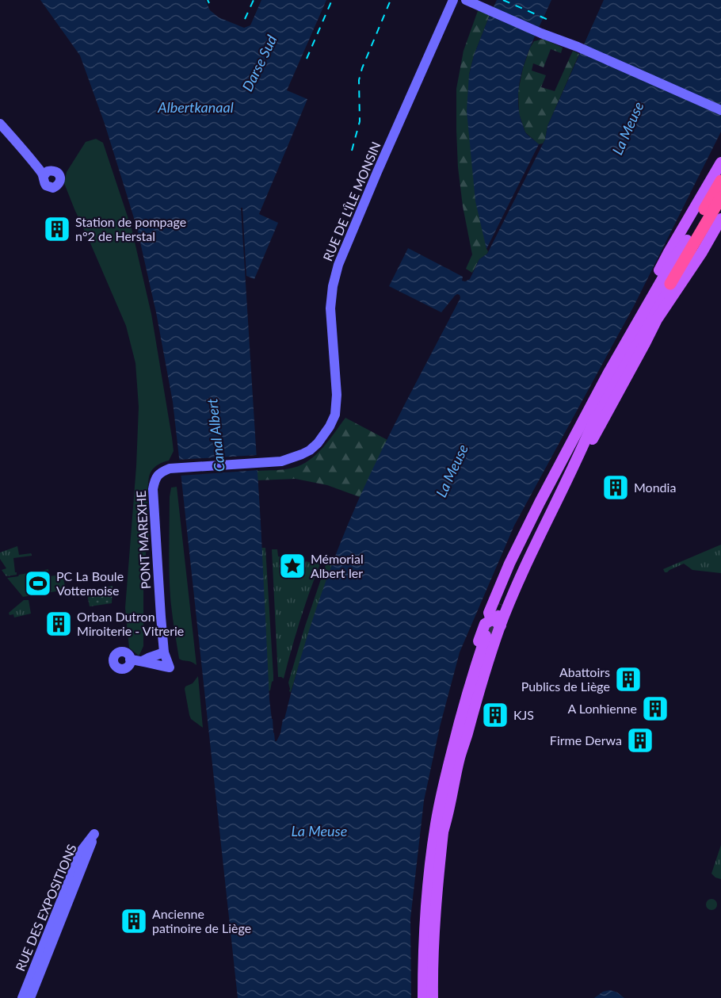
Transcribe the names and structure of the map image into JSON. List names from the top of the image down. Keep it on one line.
{"streets":{"street":["RUE DE L'ÎLE MONSIN","PONT MAREXHE","RUE DES EXPOSITIONS"]},"crossings":[["RUE DE L'ÎLE MONSIN","PONT MAREXHE"]],"water":["Darse Sud","Albertkanaal","La Meuse","Canal Albert"],"places":{"building":["Station de pompage n°2 de Herstal","Mondia","Orban Dutron Miroiterie - Vitrerie","Abattoirs Publics de Liège","A Lonhienne","KJS","Firme Derwa","Ancienne patinoire de Liège"],"place":["Mémorial Albert Ier"],"sports":["PC La Boule Vottemoise"]}}
